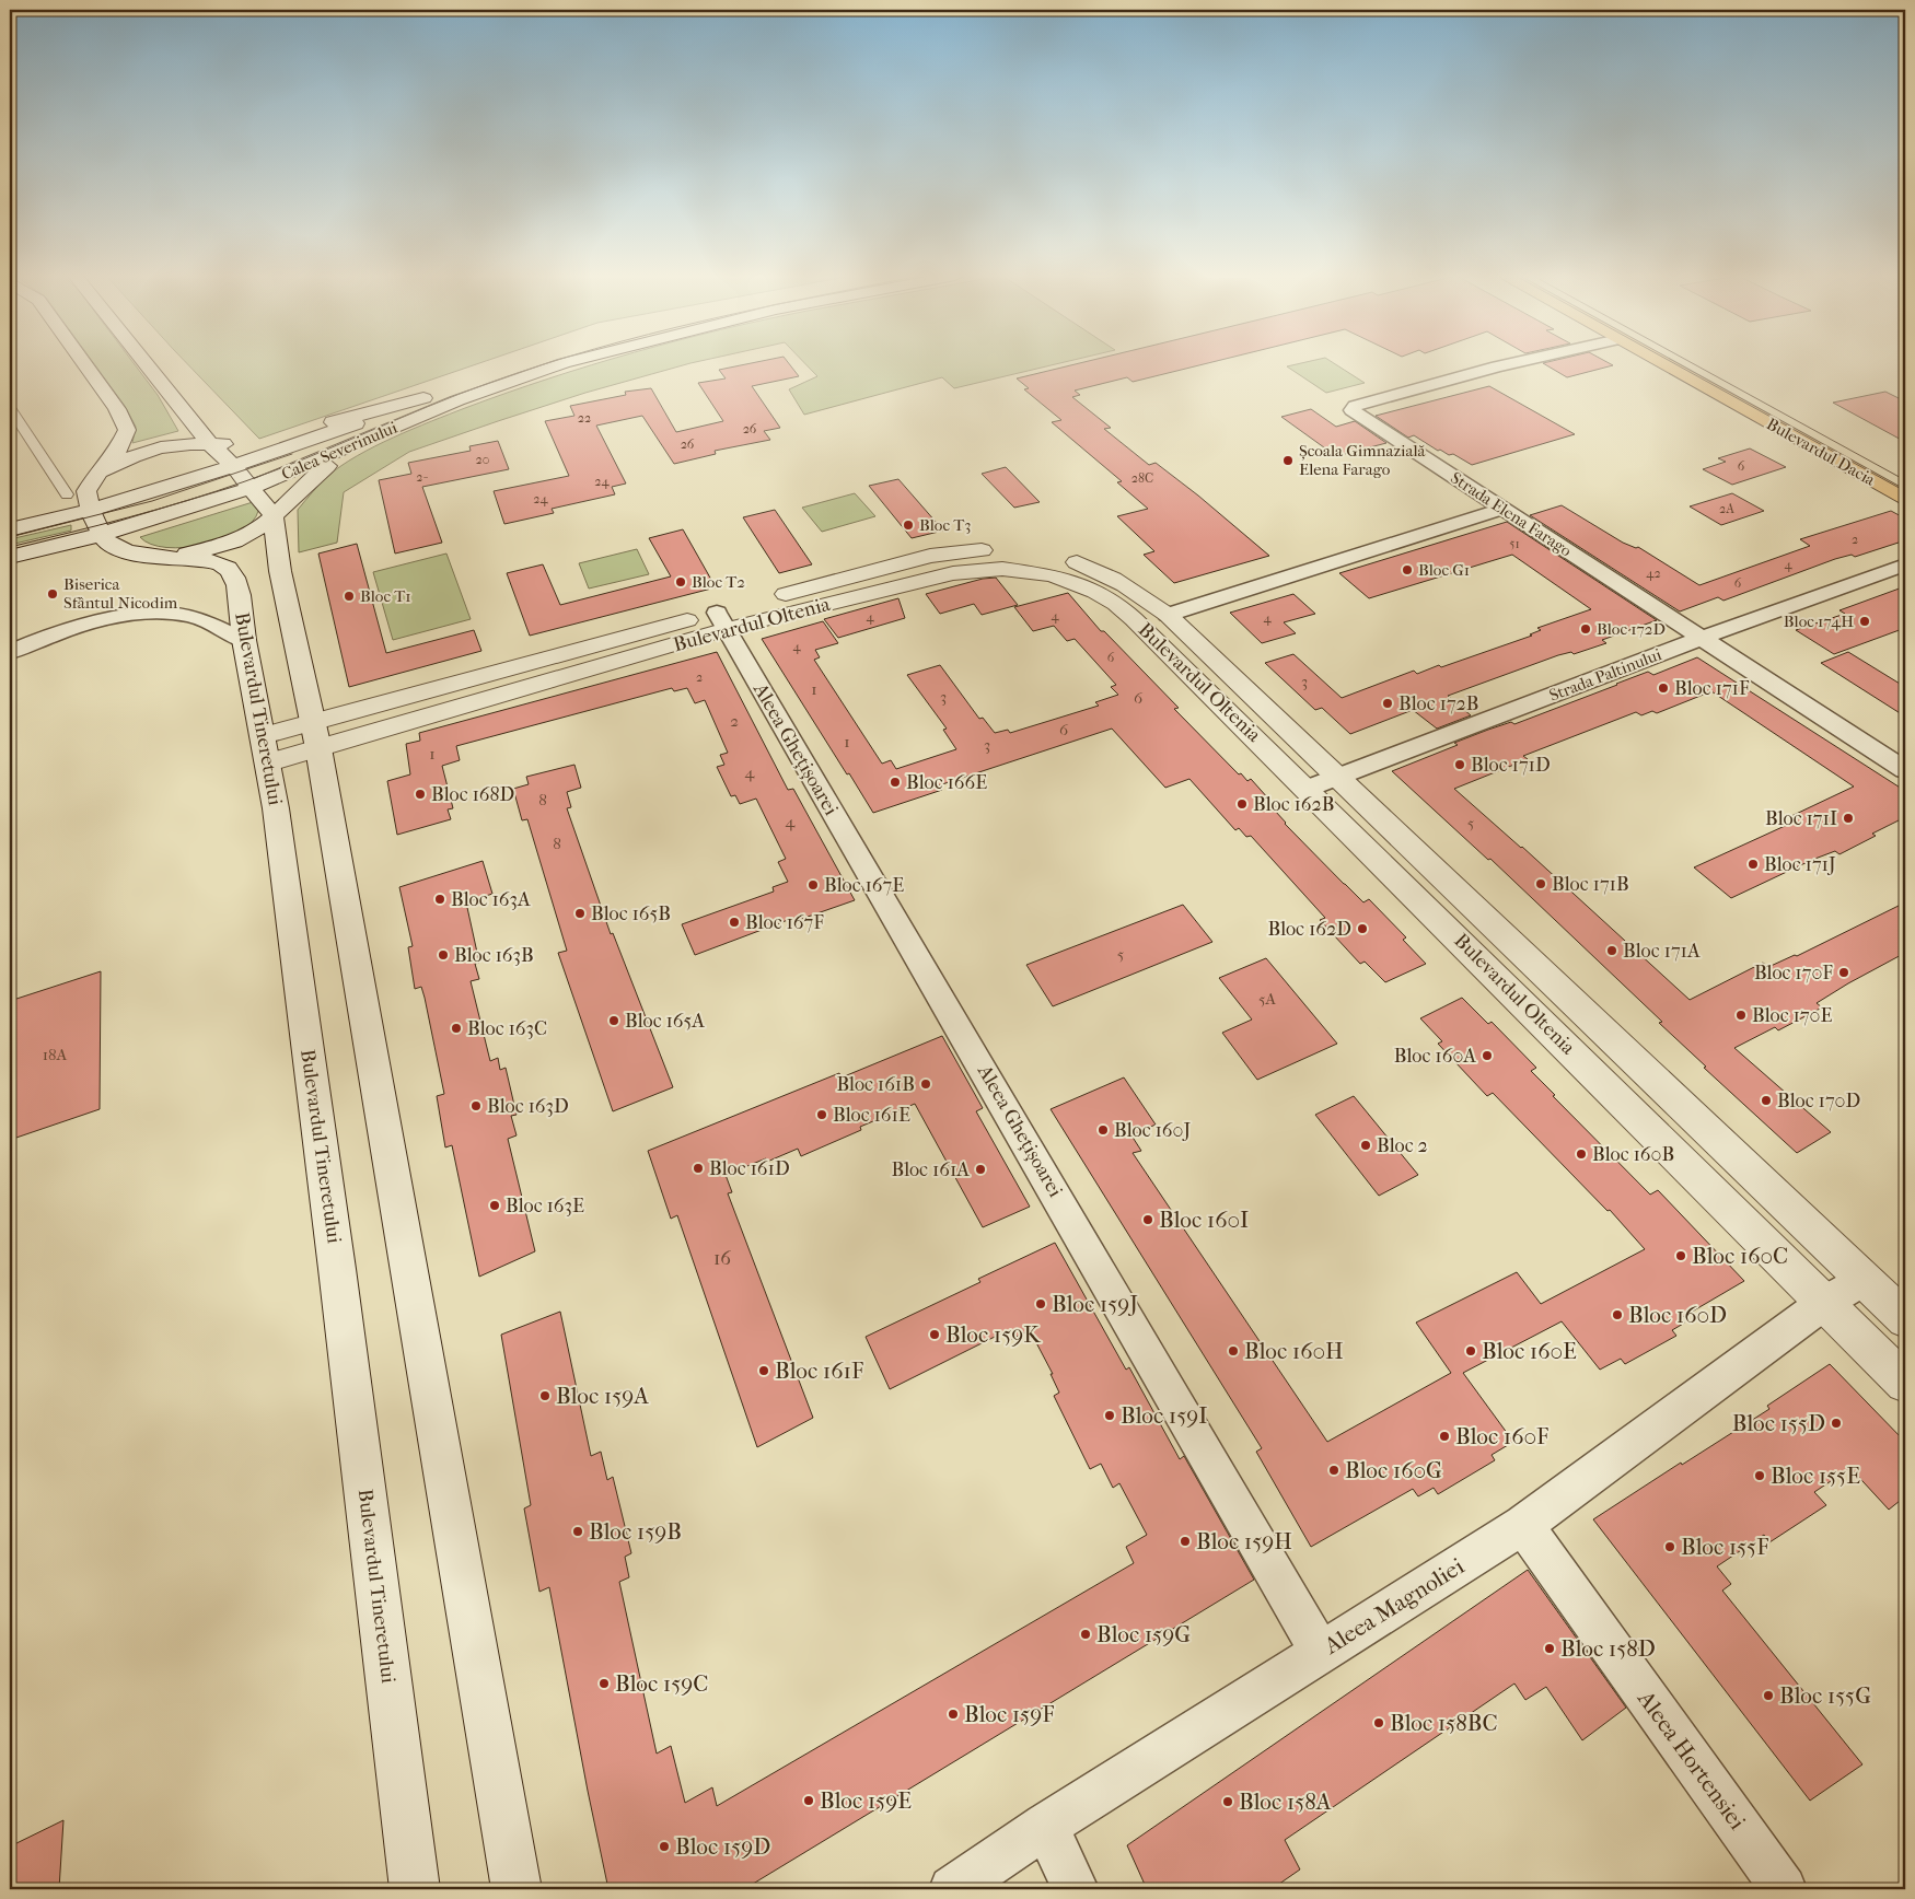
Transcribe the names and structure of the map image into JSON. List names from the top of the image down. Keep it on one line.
{"streets":{"main road":["Calea Severinului","Bulevardul Dacia","Bulevardul Oltenia","Bulevardul Tineretului"],"street":["Strada Elena Farago","Strada Paltinului","Aleea Ghețișoarei","Aleea Magnoliei","Aleea Hortensiei"]},"crossings":[["Calea Severinului","Bulevardul Tineretului"],["Strada Elena Farago","Strada Paltinului"],["Bulevardul Oltenia","Strada Paltinului"],["Bulevardul Oltenia","Bulevardul Tineretului"],["Bulevardul Oltenia","Aleea Ghețișoarei"],["Bulevardul Oltenia","Aleea Magnoliei"],["Aleea Ghețișoarei","Aleea Magnoliei"],["Aleea Magnoliei","Aleea Hortensiei"]],"places":["Școala Gimnazială Elena Farago","Bloc T3","Bloc G1","Bloc T2","Biserica Sfântul Nicodim","Bloc T1","Bloc 174H","Bloc 172D","Bloc 171F","Bloc 172B","Bloc 171D","Bloc 166E","Bloc 168D","Bloc 162B","Bloc 171I","Bloc 171J","Bloc 171B","Bloc 167E","Bloc 163A","Bloc 165B","Bloc 167F","Bloc 162D","Bloc 171A","Bloc 163B","Bloc 170F","Bloc 170E","Bloc 165A","Bloc 163C","Bloc 160A","Bloc 161B","Bloc 170D","Bloc 163D","Bloc 161E","Bloc 160J","Bloc 2","Bloc 160B","Bloc 161D","Bloc 161A","Bloc 163E","Bloc 160I","Bloc 160C","Bloc 159J","Bloc 160D","Bloc 159K","Bloc 160H","Bloc 160E","Bloc 161F","Bloc 159A","Bloc 159I","Bloc 155D","Bloc 160F","Bloc 160G","Bloc 155E","Bloc 159B","Bloc 159H","Bloc 155F","Bloc 159G","Bloc 158D","Bloc 159C","Bloc 155G","Bloc 159F","Bloc 158BC","Bloc 159E","Bloc 158A","Bloc 159D"],"house_numbers":["22","26","26","20","6","2-","28C","24","24","2A","2","51","4","42","6","4","4","4","4","6","2","3","1","3","6","2","6","1","3","1","4","8","4","5","8","5","5A","18A","16"]}
